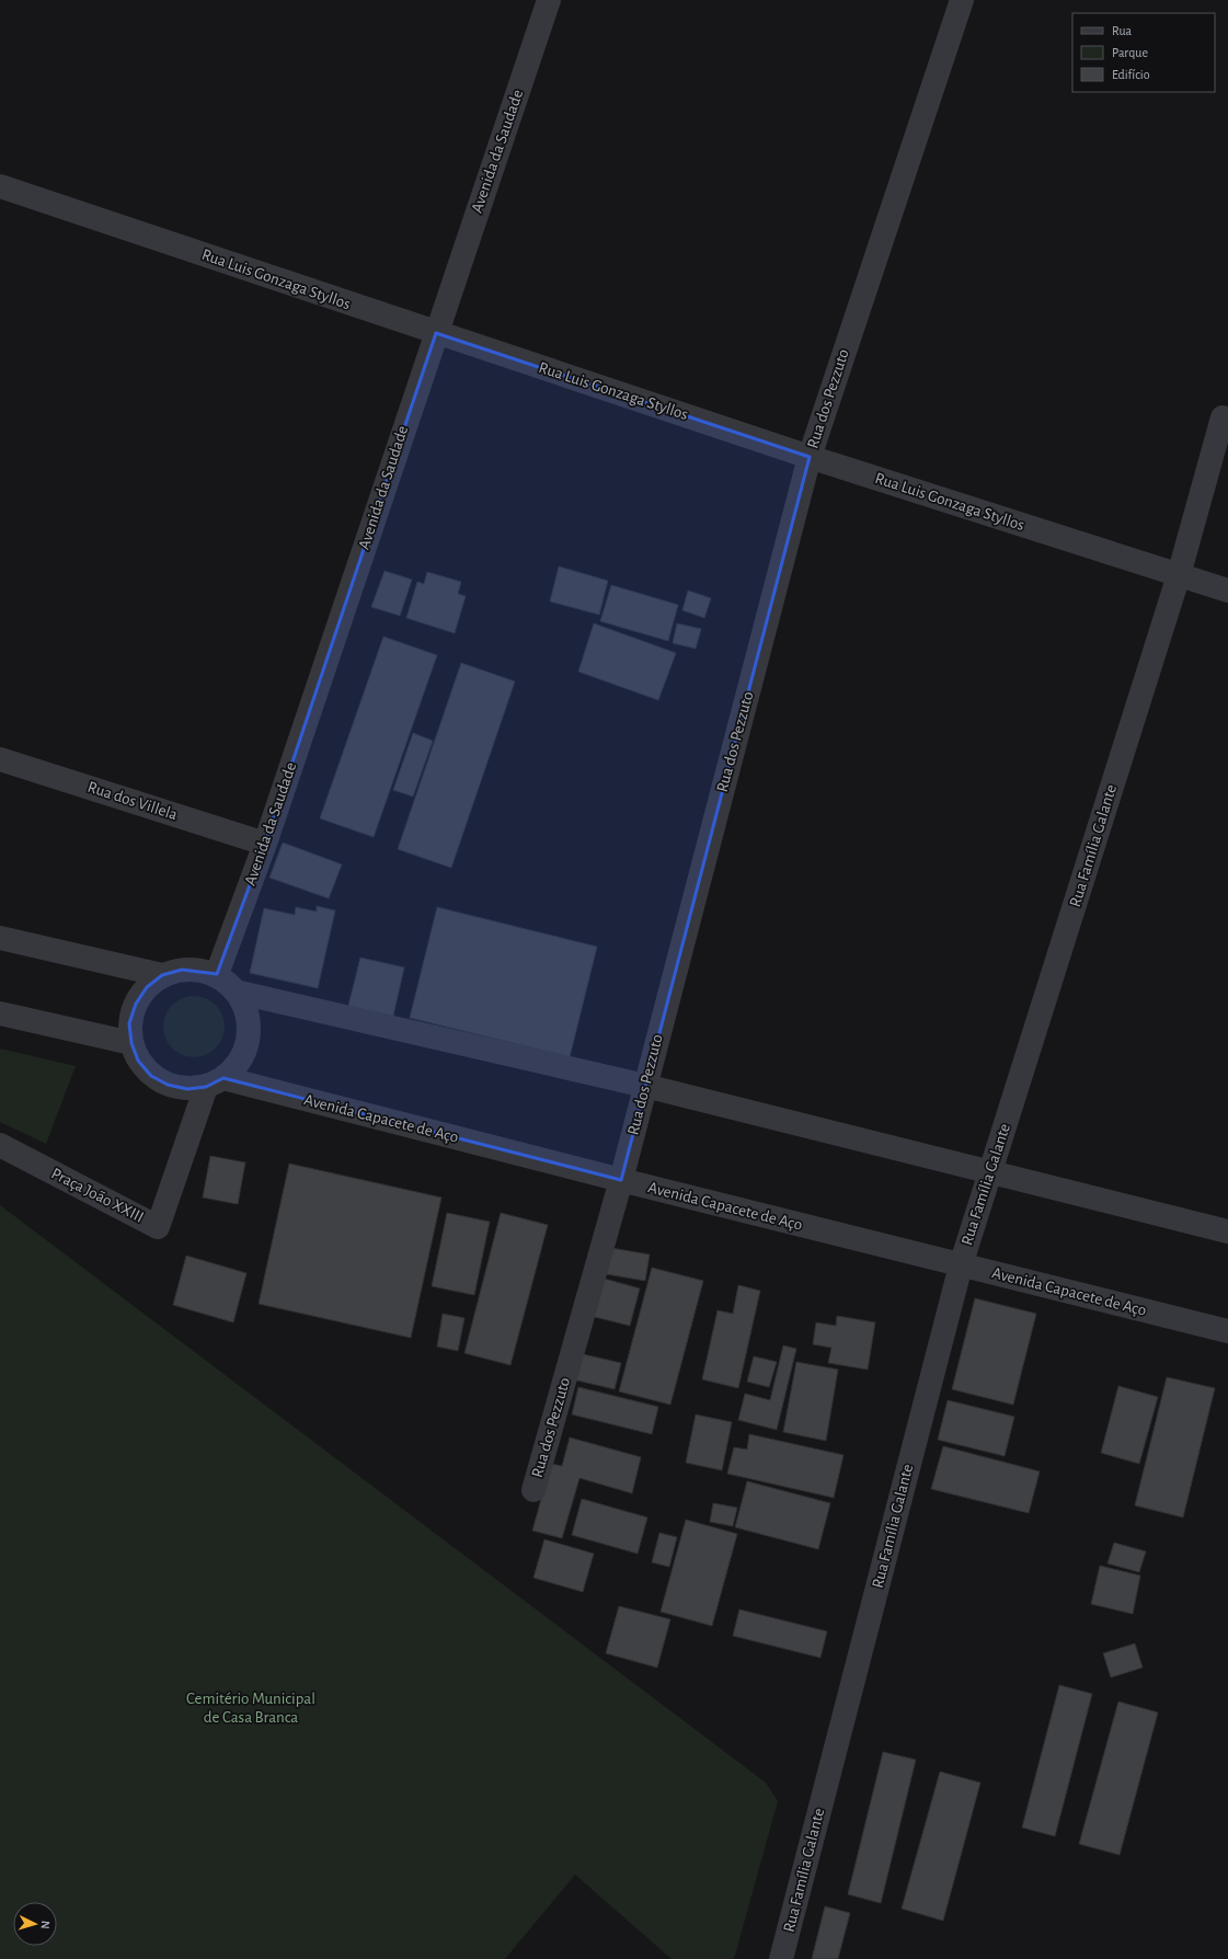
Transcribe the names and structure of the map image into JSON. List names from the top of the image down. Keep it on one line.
{"streets":{"street":["Avenida da Saudade","Rua Luis Gonzaga Styllos","Rua dos Pezzuto","Rua dos Villela","Rua Família Galante","Avenida Capacete de Aço","Praça João XXIII"]},"crossings":[["Avenida da Saudade","Rua Luis Gonzaga Styllos"],["Avenida da Saudade","Rua dos Villela"],["Avenida da Saudade","Avenida Capacete de Aço"],["Avenida da Saudade","Praça João XXIII"],["Rua Luis Gonzaga Styllos","Rua dos Pezzuto"],["Rua Luis Gonzaga Styllos","Rua Família Galante"],["Rua dos Pezzuto","Avenida Capacete de Aço"],["Rua Família Galante","Avenida Capacete de Aço"],["Avenida Capacete de Aço","Praça João XXIII"]],"parks":["Cemitério Municipal de Casa Branca"],"legend":["Rua","Parque","Edifício"],"north":"right"}
